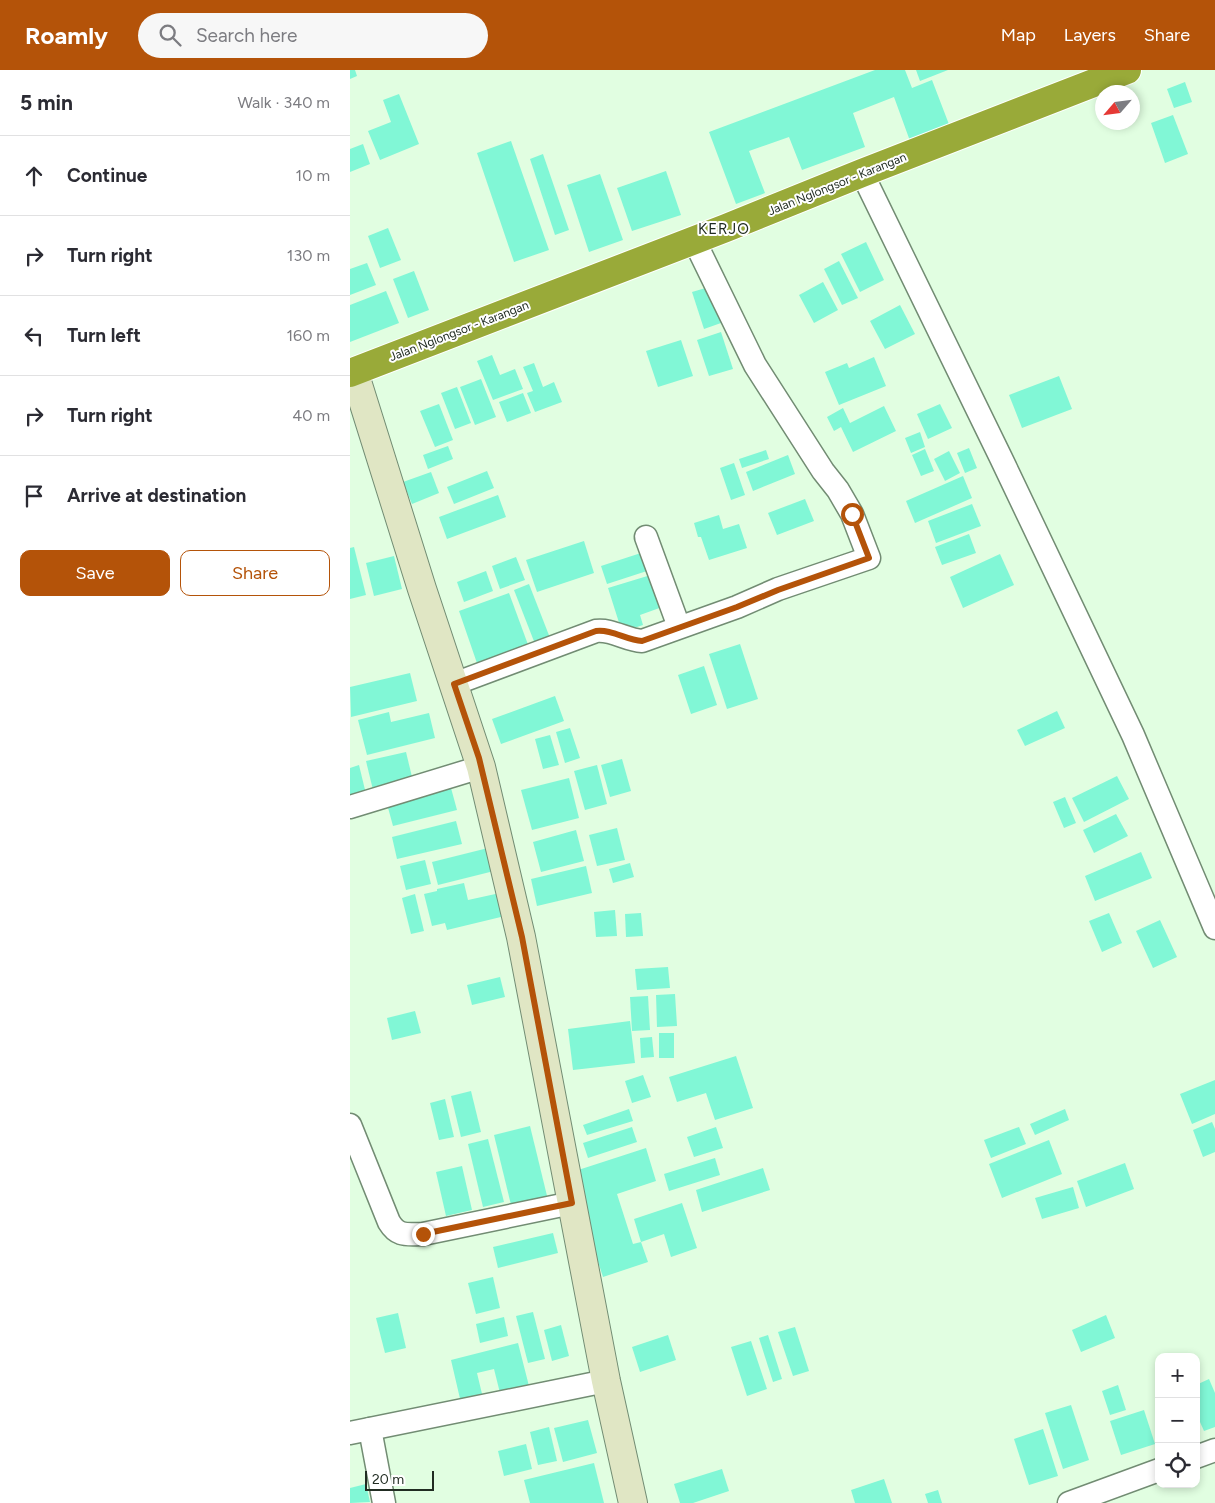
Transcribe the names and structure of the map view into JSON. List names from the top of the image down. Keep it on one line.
{"streets":{"highway":["Jalan Nglongsor - Karangan"]},"districts":["KERJO"],"scale_bar":"20 m","north":"bottom left","page":{"header":"Roamly","search":"Search here","nav":["Map","Layers","Share"],"heading":["5 min","Walk · 340 m"],"list":[["Continue","10 m"],["Turn right","130 m"],["Turn left","160 m"],["Turn right","40 m"],"Arrive at destination"],"buttons":["Save","Share"],"map_buttons":["+","−"],"scale":"20 m"}}
